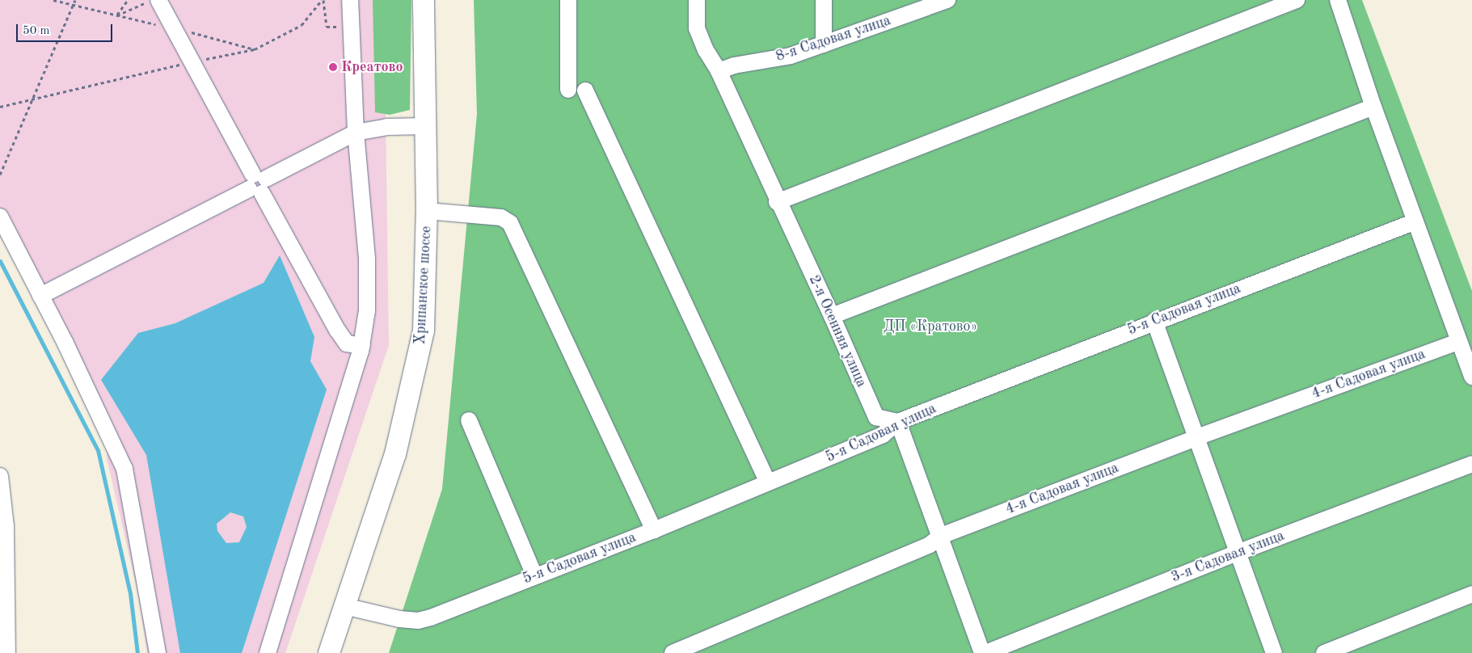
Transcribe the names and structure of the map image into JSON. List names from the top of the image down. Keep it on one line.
{"streets":{"main road":["Хрипанское шоссе"],"street":["8-я Садовая улица","5-я Садовая улица","2-я Осенняя улица","4-я Садовая улица","3-я Садовая улица"]},"crossings":[["8-я Садовая улица","2-я Осенняя улица"],["Хрипанское шоссе","5-я Садовая улица"],["5-я Садовая улица","2-я Осенняя улица"]],"parks":["ДП «Кратово»"],"places":["Креатово"],"scale_bar":"50 m"}
